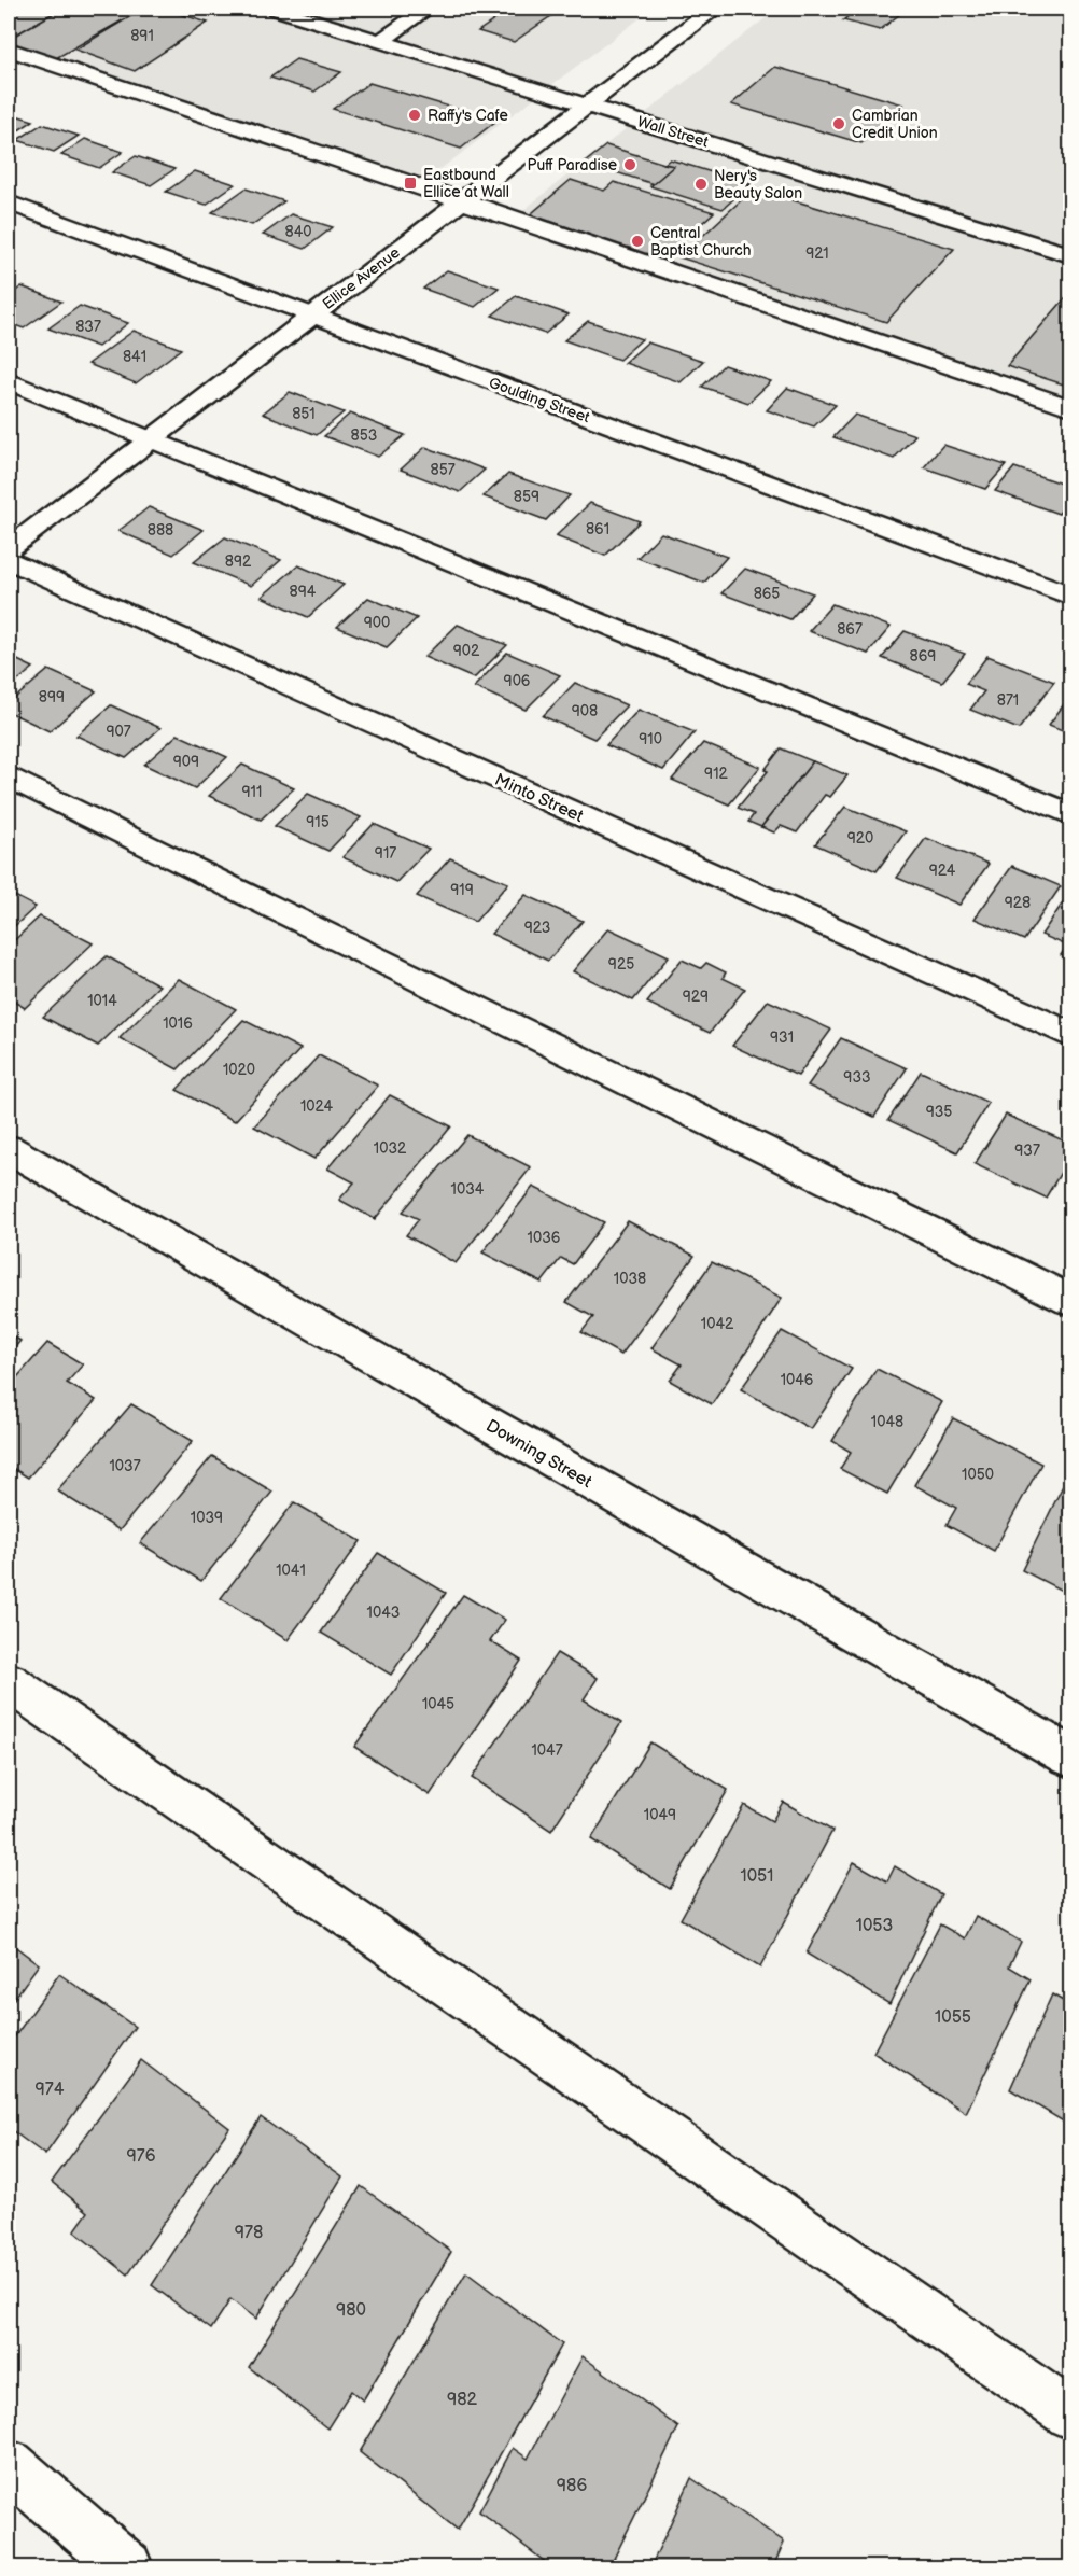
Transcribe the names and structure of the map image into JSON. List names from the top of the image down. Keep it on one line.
{"streets":{"street":["Wall Street","Ellice Avenue","Goulding Street","Minto Street","Downing Street"]},"crossings":[["Wall Street","Ellice Avenue"],["Ellice Avenue","Goulding Street"]],"places":{"other":["Raffy's Cafe","Cambrian Credit Union","Puff Paradise","Nery's Beauty Salon","Central Baptist Church"],"transit":["Eastbound Ellice at Wall"]},"house_numbers":["891","840","921","837","841","851","853","857","859","861","888","892","894","865","900","867","902","869","906","899","871","908","907","910","909","912","911","915","920","917","924","919","928","923","925","929","1014","1016","931","1020","933","1024","935","1032","937","1034","1036","1038","1042","1046","1048","1037","1050","1039","1041","1043","1045","1047","1049","1051","1053","1055","974","976","978","980","982","986"]}
